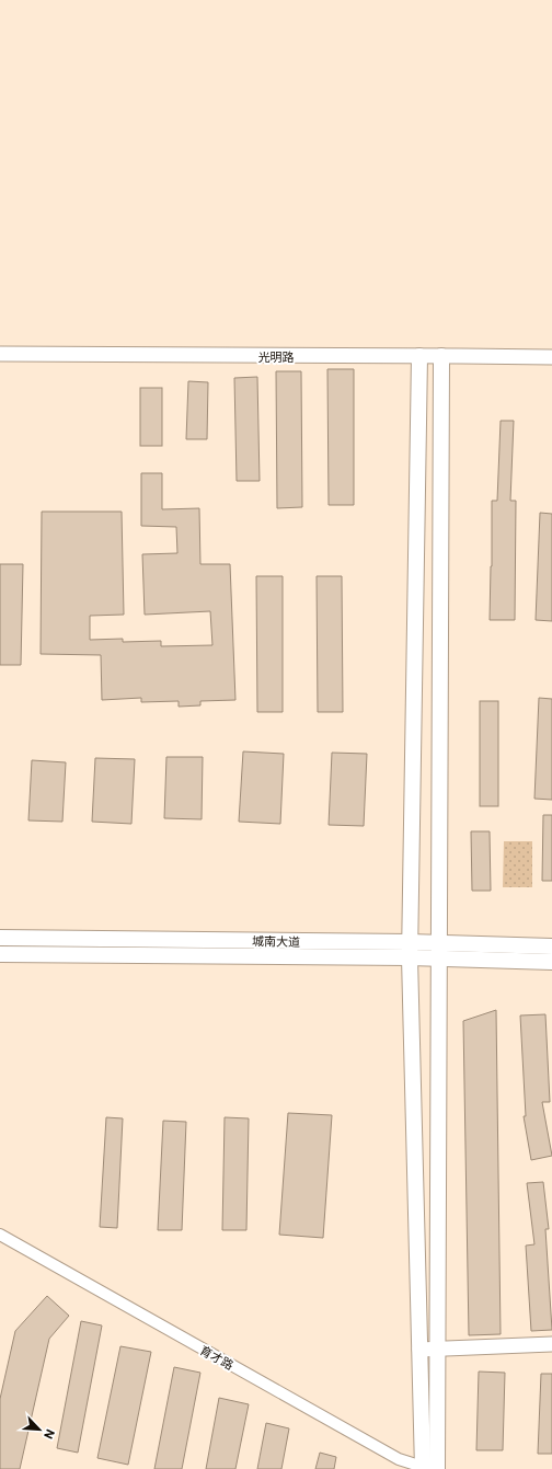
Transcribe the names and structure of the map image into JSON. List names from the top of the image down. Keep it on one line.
{"streets":{"main road":["城南大道"],"street":["光明路","育才路"]},"north":"bottom right"}
